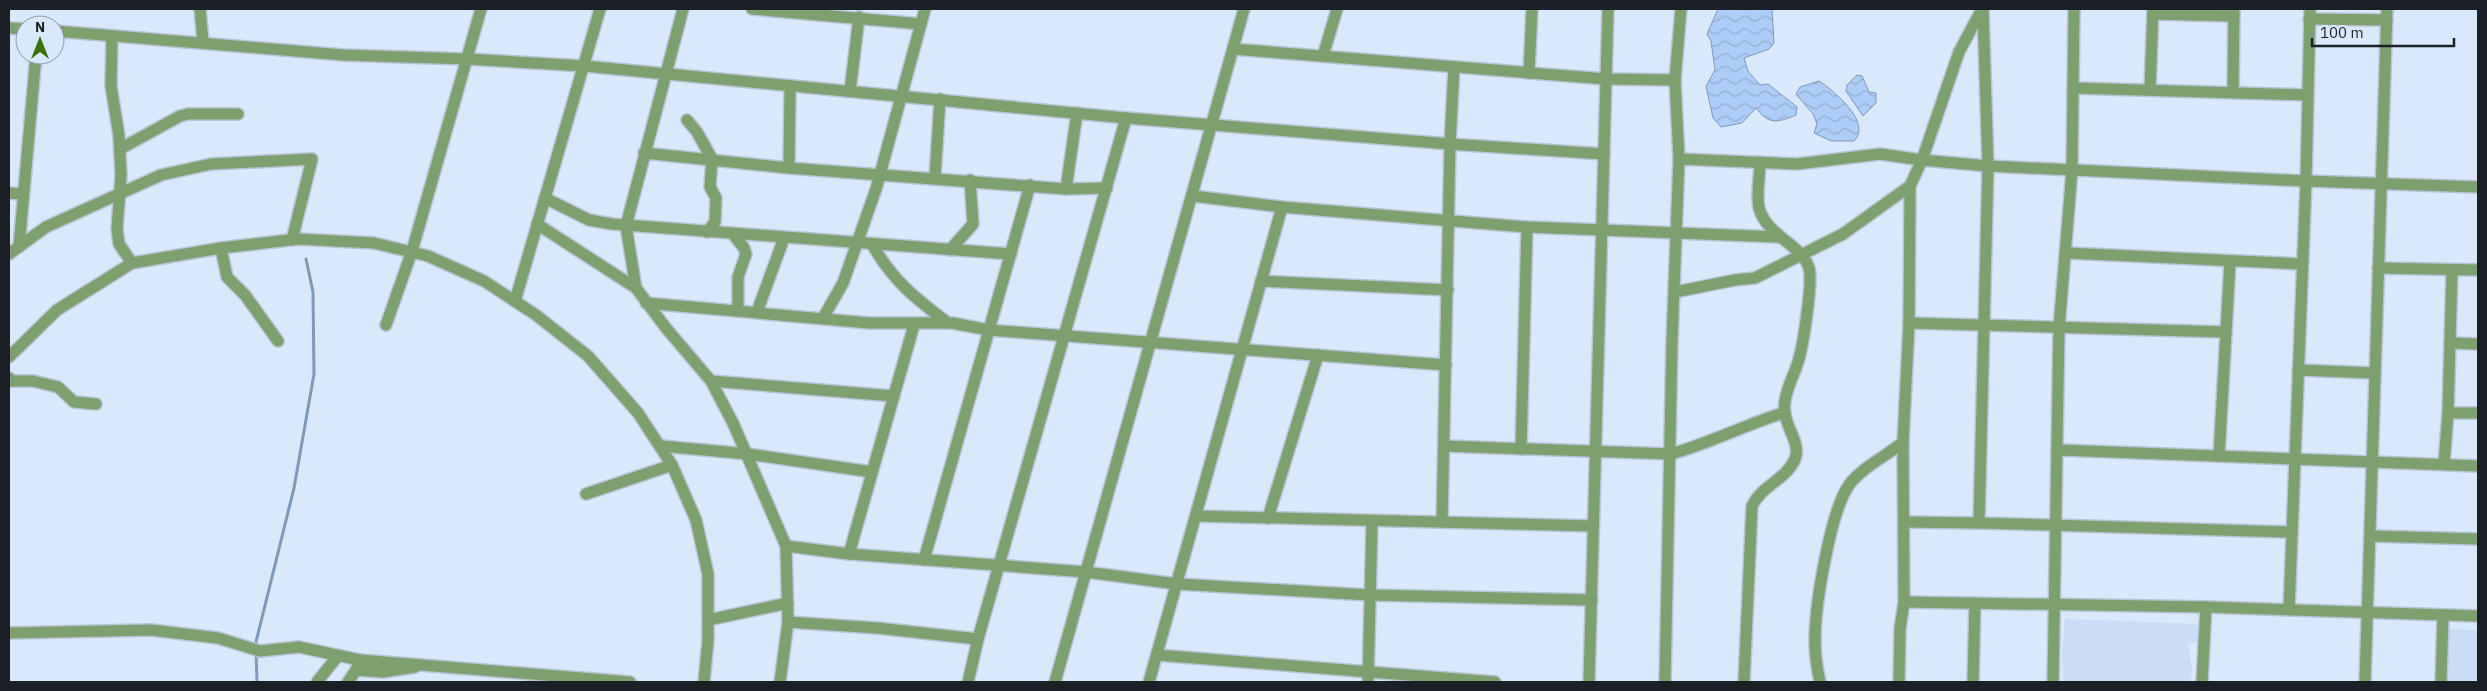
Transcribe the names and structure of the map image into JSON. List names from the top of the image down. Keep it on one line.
{"scale_bar":"100 m","north":"top"}
